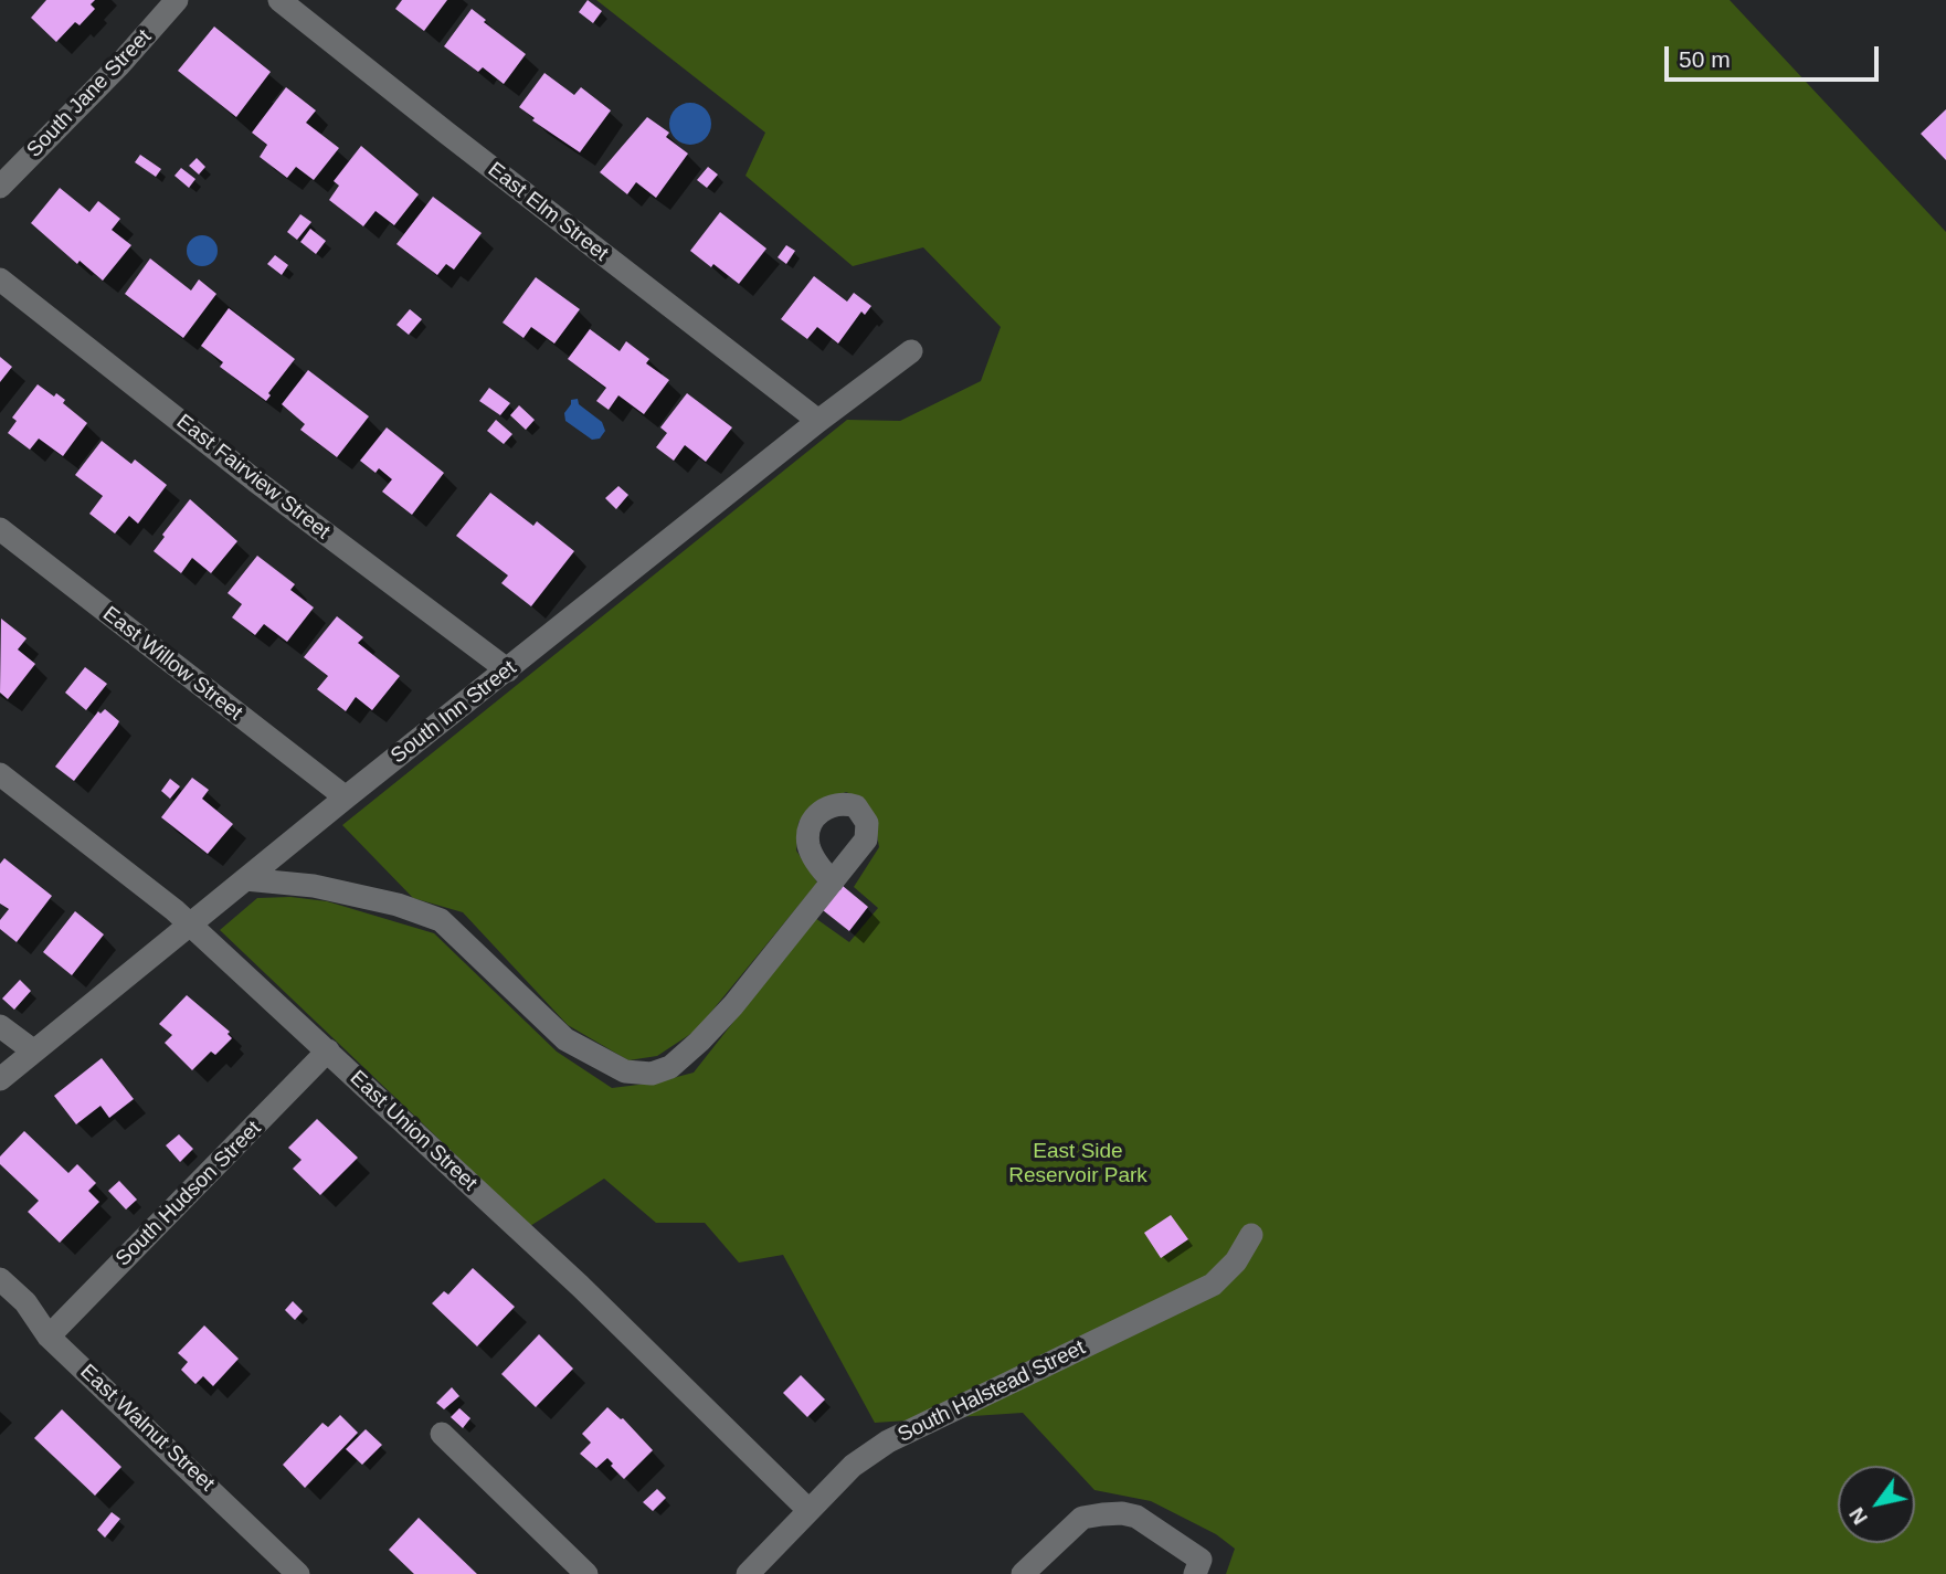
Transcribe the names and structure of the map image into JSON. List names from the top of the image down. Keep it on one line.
{"streets":{"street":["South Jane Street","East Elm Street","East Fairview Street","East Willow Street","South Inn Street","East Union Street","South Hudson Street","South Halstead Street","East Walnut Street"]},"crossings":[["East Elm Street","South Inn Street"],["East Fairview Street","South Inn Street"],["East Willow Street","South Inn Street"],["South Inn Street","East Union Street"],["East Union Street","South Hudson Street"],["East Union Street","South Halstead Street"],["South Hudson Street","East Walnut Street"]],"parks":["East Side Reservoir Park"],"scale_bar":"50 m","north":"bottom left"}
